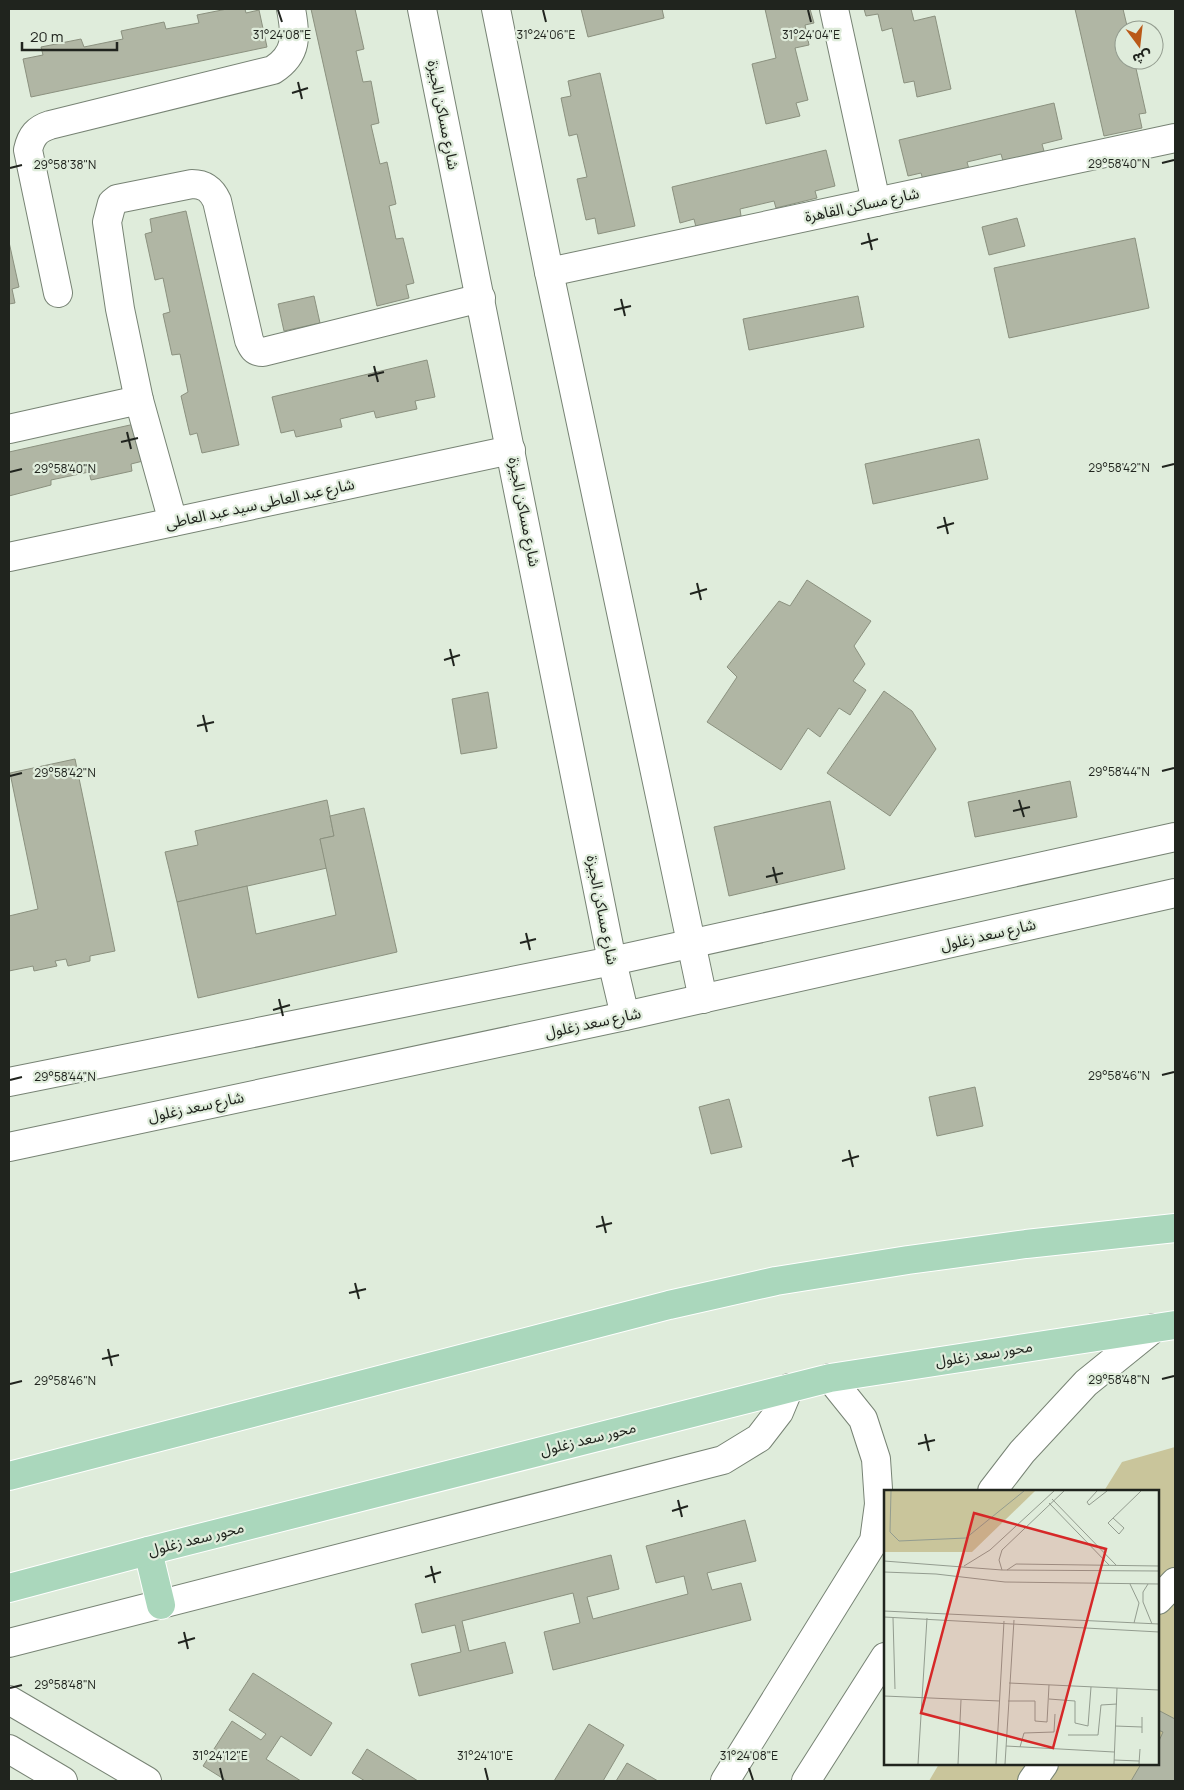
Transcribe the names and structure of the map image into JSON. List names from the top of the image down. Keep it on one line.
{"streets":{"main road":["محور سعد زغلول"],"street":["شارع مساكن الجيزة","شارع مساكن القاهرة","شارع عبد العاطى سيد عبد العاطى","شارع سعد زغلول"]},"crossings":[["شارع مساكن الجيزة","شارع عبد العاطى سيد عبد العاطى"],["شارع مساكن الجيزة","شارع سعد زغلول"]],"scale_bar":"20 m","north":"bottom","coordinates":["31°24'08\"E","31°24'06\"E","31°24'04\"E","29°58'40\"N","29°58'38\"N","29°58'42\"N","29°58'44\"N","29°58'46\"N","29°58'48\"N","31°24'12\"E","31°24'10\"E"]}
